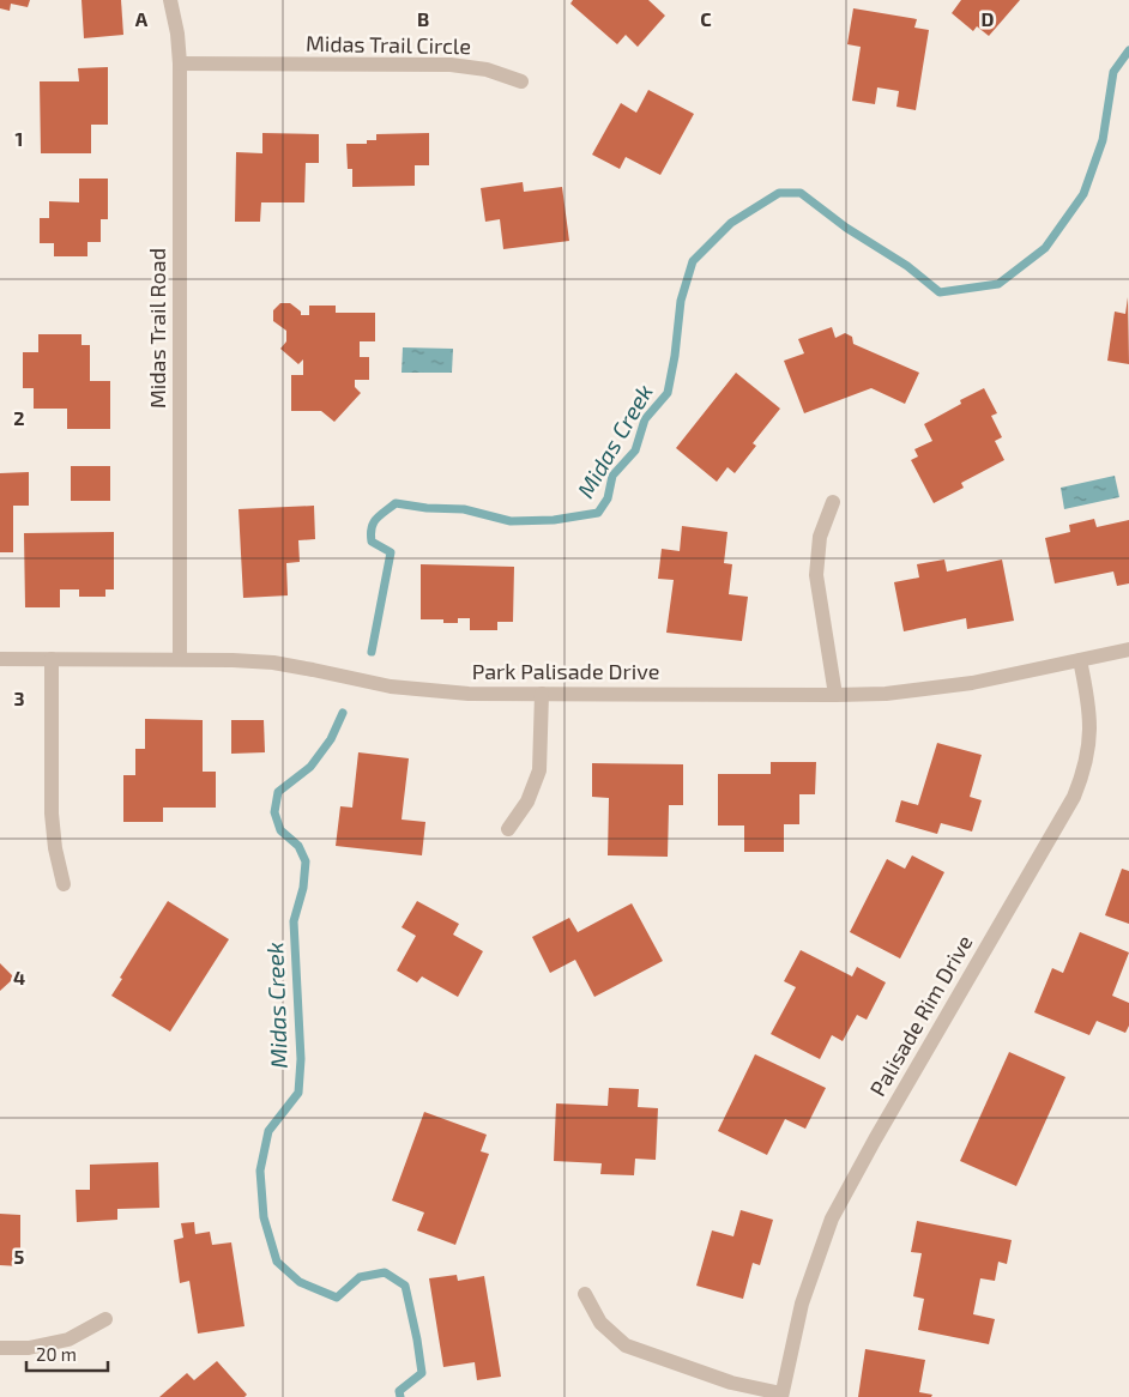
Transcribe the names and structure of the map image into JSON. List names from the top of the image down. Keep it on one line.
{"streets":{"street":["Midas Trail Circle","Midas Trail Road","Park Palisade Drive","Palisade Rim Drive"]},"crossings":[["Midas Trail Circle","Midas Trail Road"],["Midas Trail Road","Park Palisade Drive"],["Park Palisade Drive","Palisade Rim Drive"]],"water":["Midas Creek"],"scale_bar":"20 m","grid":{"columns":["A","B","C","D"],"rows":["1","2","3","4","5"]}}
